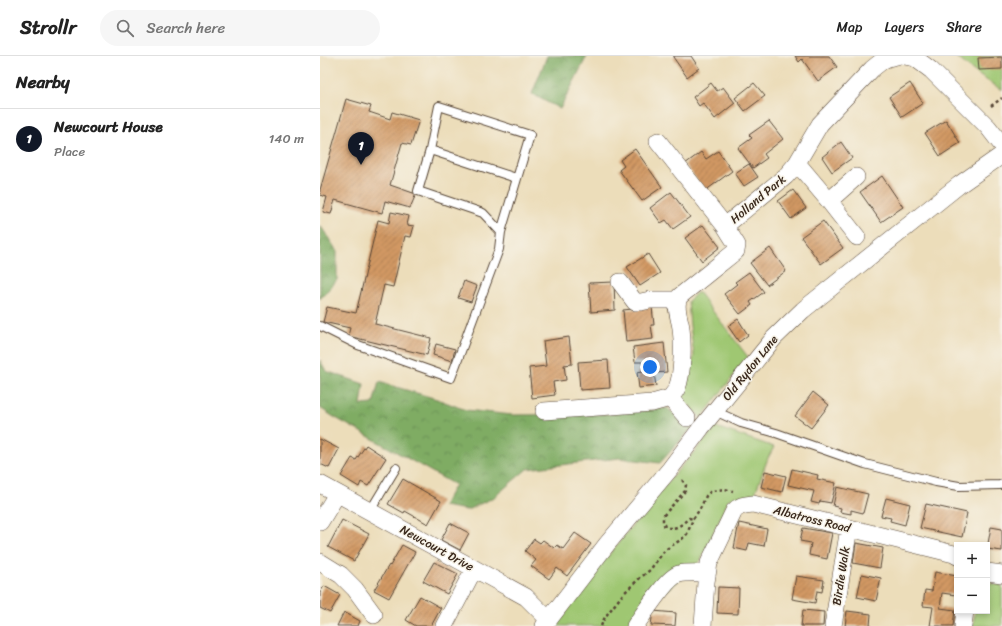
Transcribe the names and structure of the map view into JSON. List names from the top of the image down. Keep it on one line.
{"streets":{"street":["Holland Park","Old Rydon Lane","Albatross Road","Newcourt Drive","Birdie Walk"]},"crossings":[["Old Rydon Lane","Newcourt Drive"],["Albatross Road","Birdie Walk"]],"page":{"header":"Strollr","search":"Search here","nav":["Map","Layers","Share"],"heading":"Nearby","list":[{"mark":"1","name":"Newcourt House","note":"Place","value":"140 m"}],"pins":"1","map_buttons":["+","−"]}}
